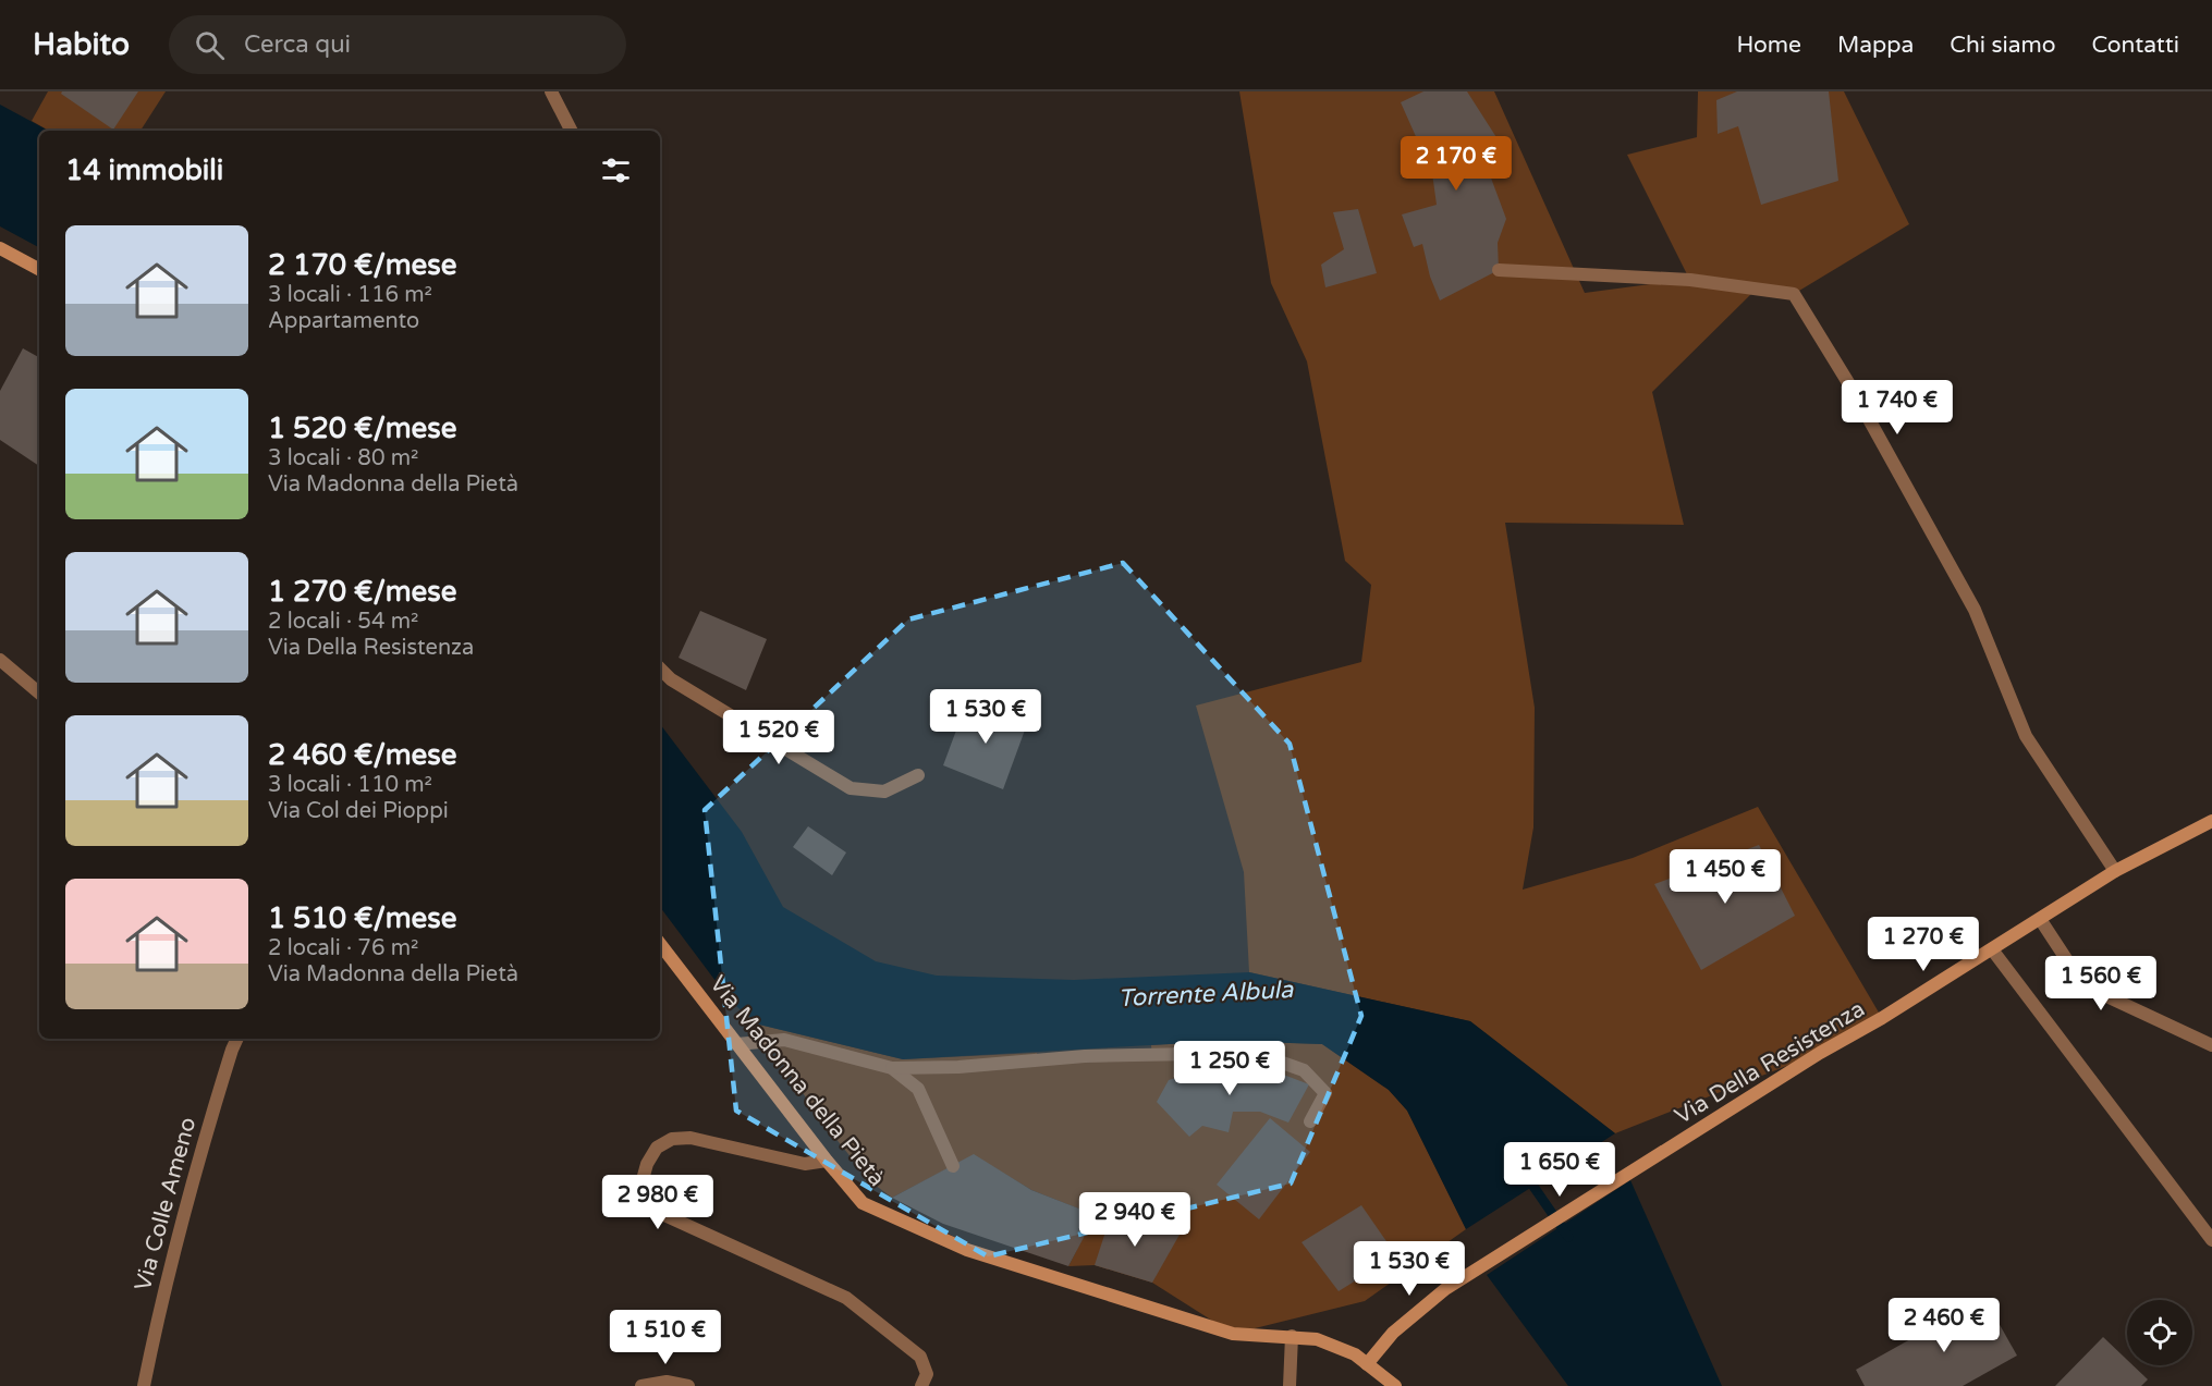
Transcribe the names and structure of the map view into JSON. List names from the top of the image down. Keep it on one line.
{"streets":{"street":["Via Della Resistenza","Via Madonna della Pietà","Via Colle Ameno"]},"crossings":[["Via Della Resistenza","Via Madonna della Pietà"]],"water":["Torrente Albula"],"page":{"header":"Habito","search":"Cerca qui","nav":["Home","Mappa","Chi siamo","Contatti"],"heading":"14 immobili","price":["2 170 €","1 740 €","1 530 €","1 520 €","1 450 €","1 270 €","1 560 €","1 250 €","1 650 €","2 980 €","2 940 €","1 530 €","2 460 €","1 510 €"],"list":[{"name":"2 170 €/mese","note":"3 locali · 116 m² · Appartamento"},{"name":"1 520 €/mese","note":"3 locali · 80 m² · Via Madonna della Pietà"},{"name":"1 270 €/mese","note":"2 locali · 54 m² · Via Della Resistenza"},{"name":"2 460 €/mese","note":"3 locali · 110 m² · Via Col dei Pioppi"},{"name":"1 510 €/mese","note":"2 locali · 76 m² · Via Madonna della Pietà"}]}}
